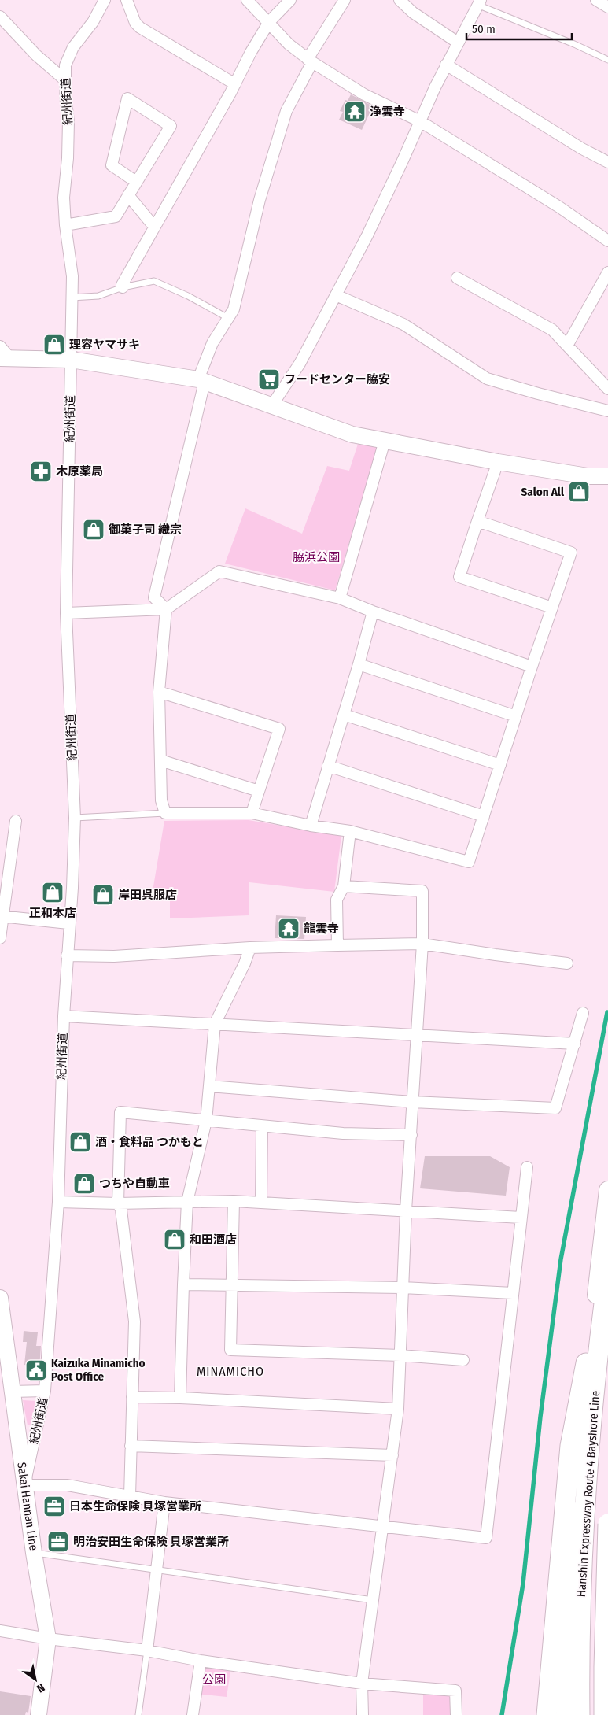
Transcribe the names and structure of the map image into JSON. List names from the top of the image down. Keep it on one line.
{"streets":{"highway":["Hanshin Expressway Route 4 Bayshore Line"],"street":["紀州街道","Sakai Hannan Line"]},"crossings":[["紀州街道","Sakai Hannan Line"]],"districts":["MINAMICHO"],"parks":["脇浜公園","公園"],"places":{"temple":["浄雲寺","龍雲寺"],"shop":["理容ヤマサキ","Salon All","御菓子司 織宗","正和本店","岸田呉服店","酒・食料品 つかもと","つちや自動車","和田酒店"],"supermarket":["フードセンター脇安"],"pharmacy":["木原薬局"],"public building":["Kaizuka Minamicho Post Office"],"office":["日本生命保険 貝塚営業所","明治安田生命保険 貝塚営業所"]},"scale_bar":"50 m","north":"bottom right"}
